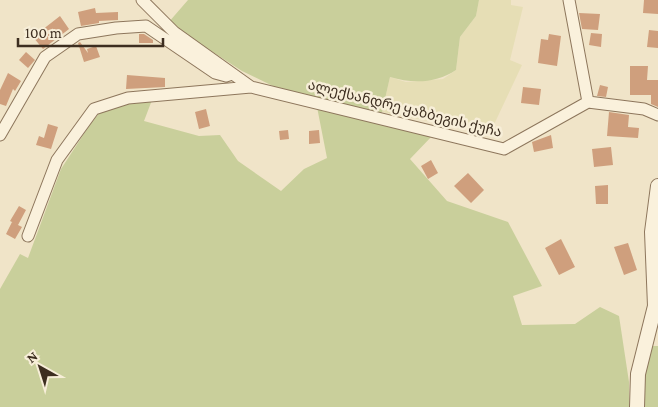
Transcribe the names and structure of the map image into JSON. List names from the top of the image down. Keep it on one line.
{"streets":{"street":["ალექსანდრე ყაზბეგის ქუჩა"]},"scale_bar":"100 m","north":"top left"}
